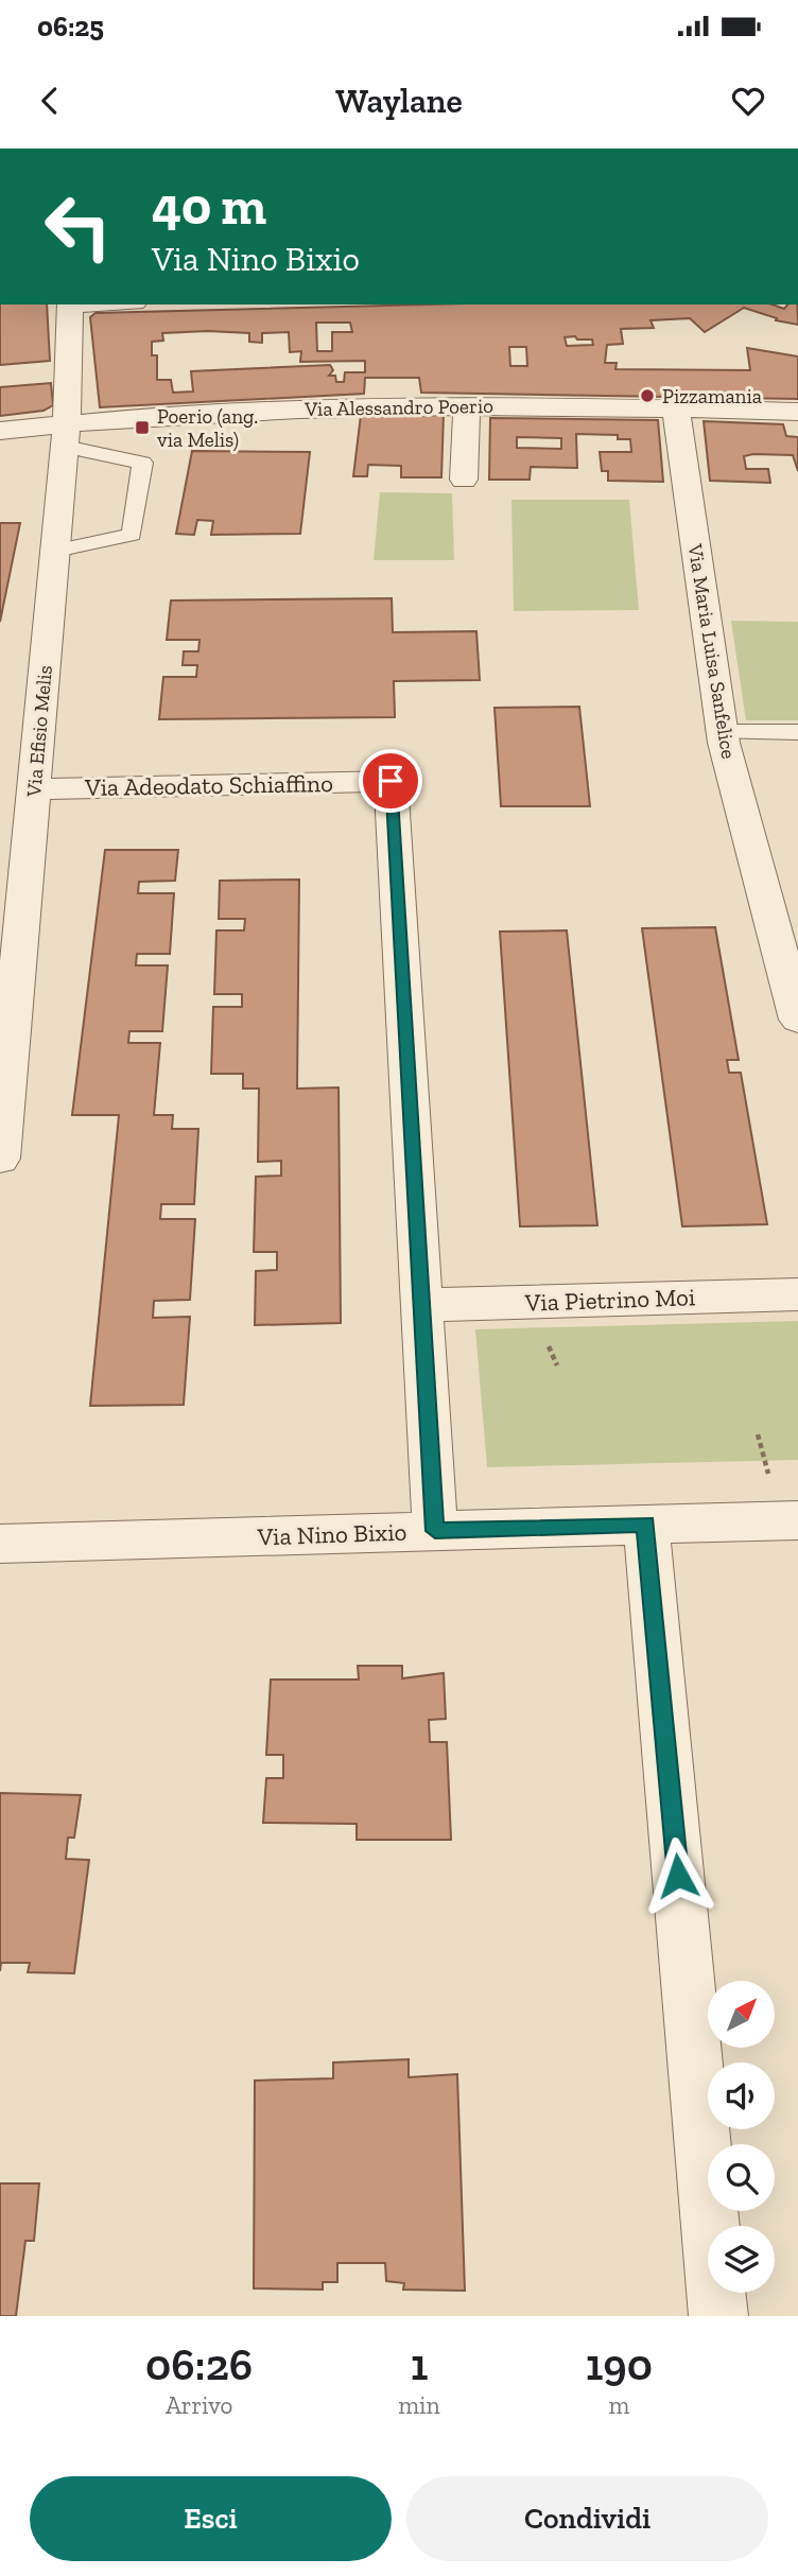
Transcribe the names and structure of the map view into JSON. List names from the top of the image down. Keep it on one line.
{"streets":{"street":["Via Alessandro Poerio","Via Maria Luisa Sanfelice","Via Efisio Melis","Via Adeodato Schiaffino","Via Pietrino Moi","Via Nino Bixio"]},"crossings":[["Via Alessandro Poerio","Via Maria Luisa Sanfelice"],["Via Alessandro Poerio","Via Efisio Melis"],["Via Efisio Melis","Via Adeodato Schiaffino"],["Via Adeodato Schiaffino","Via Pietrino Moi"],["Via Adeodato Schiaffino","Via Nino Bixio"]],"places":{"other":["Pizzamania"],"transit":["Poerio (ang. via Melis)"]},"north":"top right","page":{"status":"06:25","header":"Waylane","turn":["40 m","Via Nino Bixio"],"eta":["06:26","Arrivo","1","min","190","m"],"buttons":["Esci","Condividi"]}}
